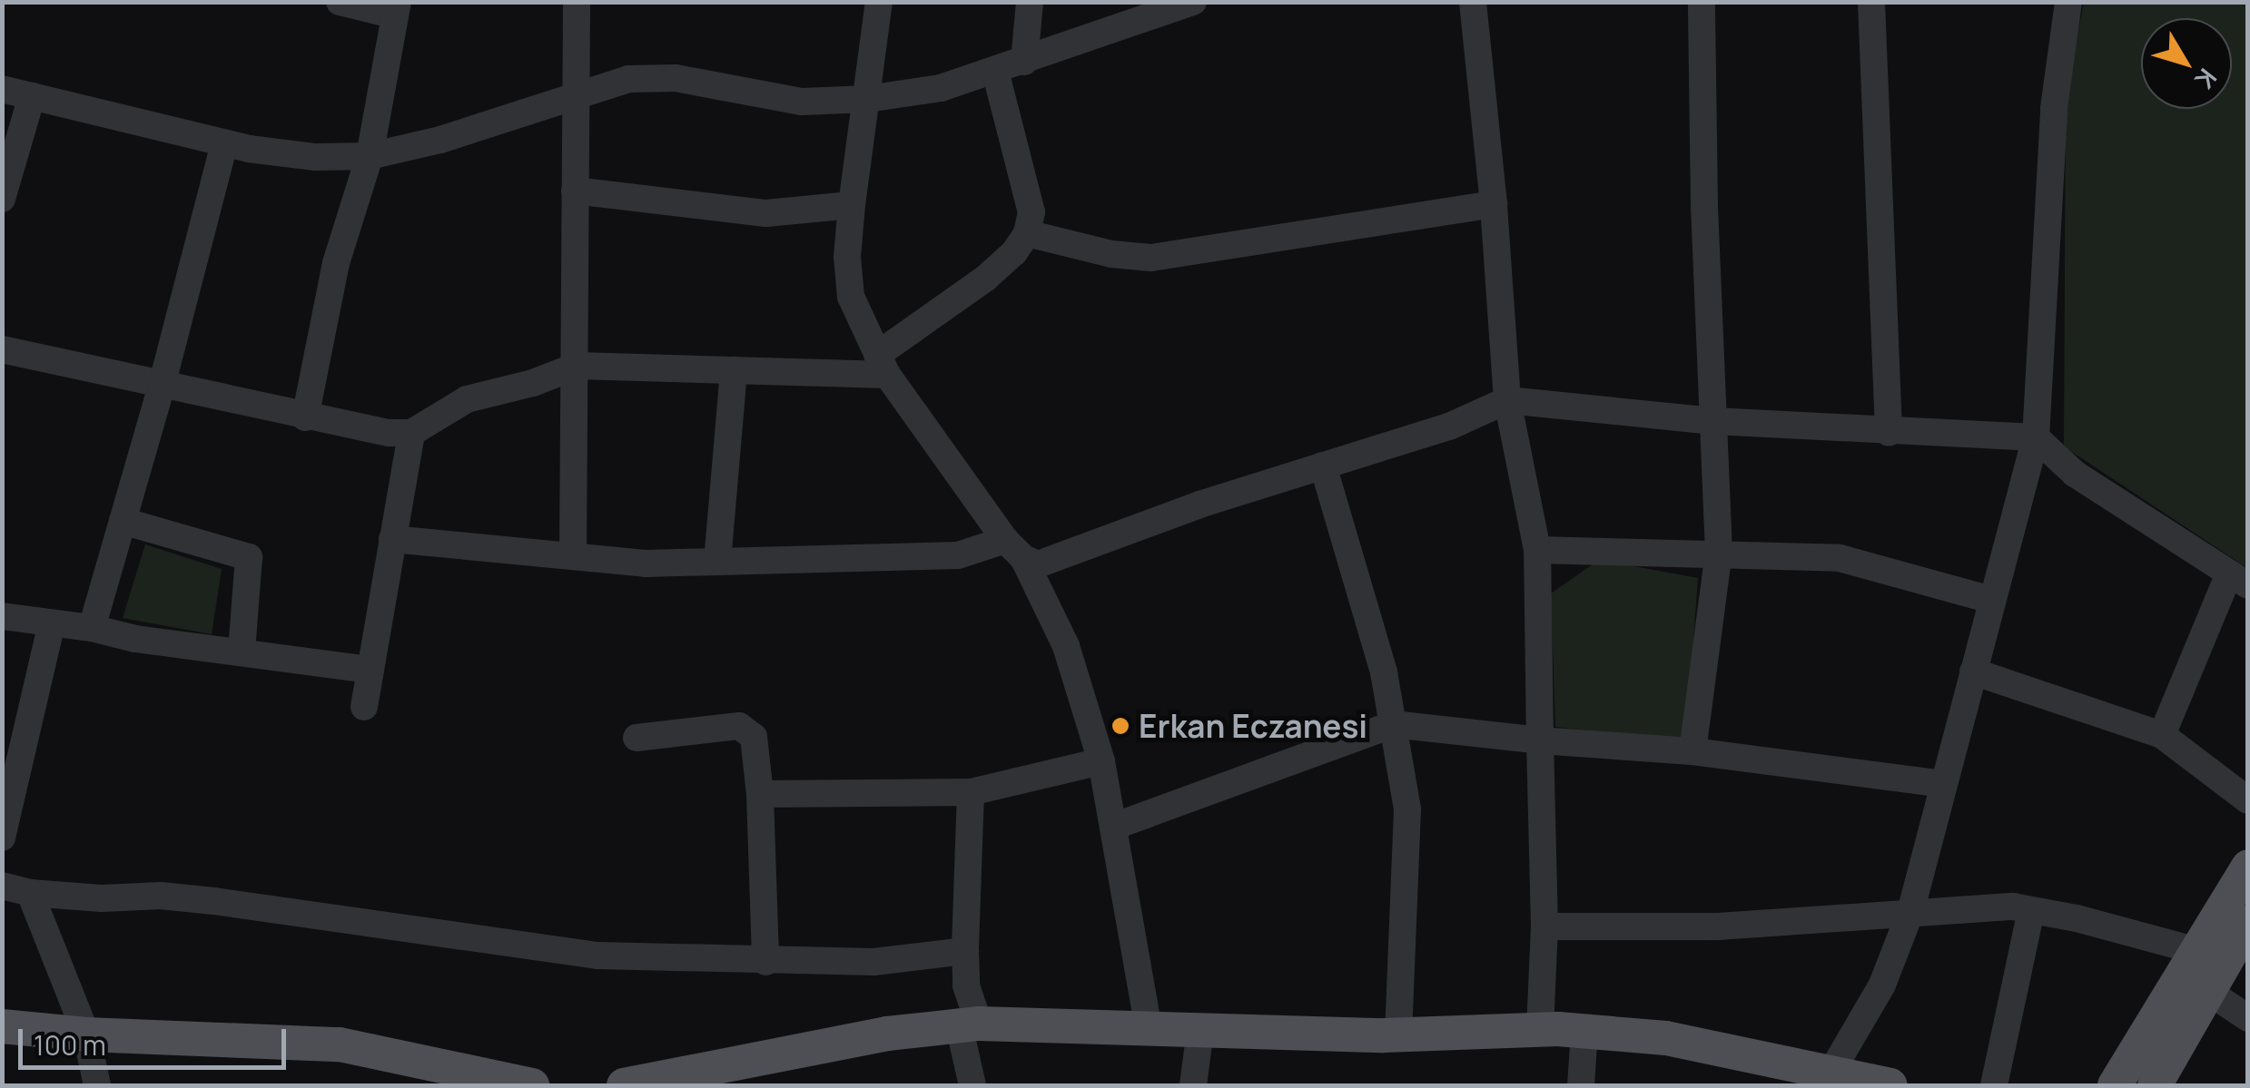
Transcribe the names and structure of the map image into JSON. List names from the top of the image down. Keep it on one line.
{"places":["Erkan Eczanesi"],"scale_bar":"100 m","north":"bottom right"}
